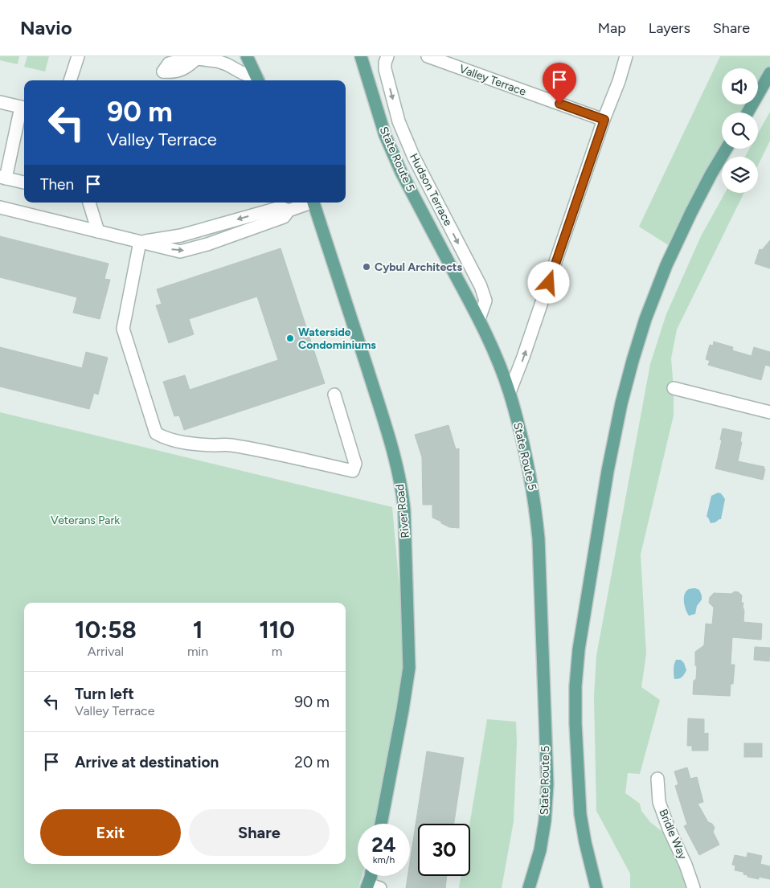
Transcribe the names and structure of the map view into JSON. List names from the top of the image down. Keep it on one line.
{"streets":{"main road":["State Route 5","River Road"],"street":["Valley Terrace","Hudson Terrace","Bridle Way"]},"crossings":[["State Route 5","Hudson Terrace"]],"one_way":["Hudson Terrace"],"parks":["Veterans Park"],"places":["Cybul Architects","Waterside Condominiums"],"page":{"header":"Navio","nav":["Map","Layers","Share"],"turn":["90 m","Valley Terrace"],"then":"Then","eta":["10:58","Arrival","1","min","110","m"],"list":[{"name":"Turn left","note":"Valley Terrace","value":"90 m"},{"name":"Arrive at destination","value":"20 m"}],"buttons":["Exit","Share"],"speed":"24 km/h","limit":"30"}}
